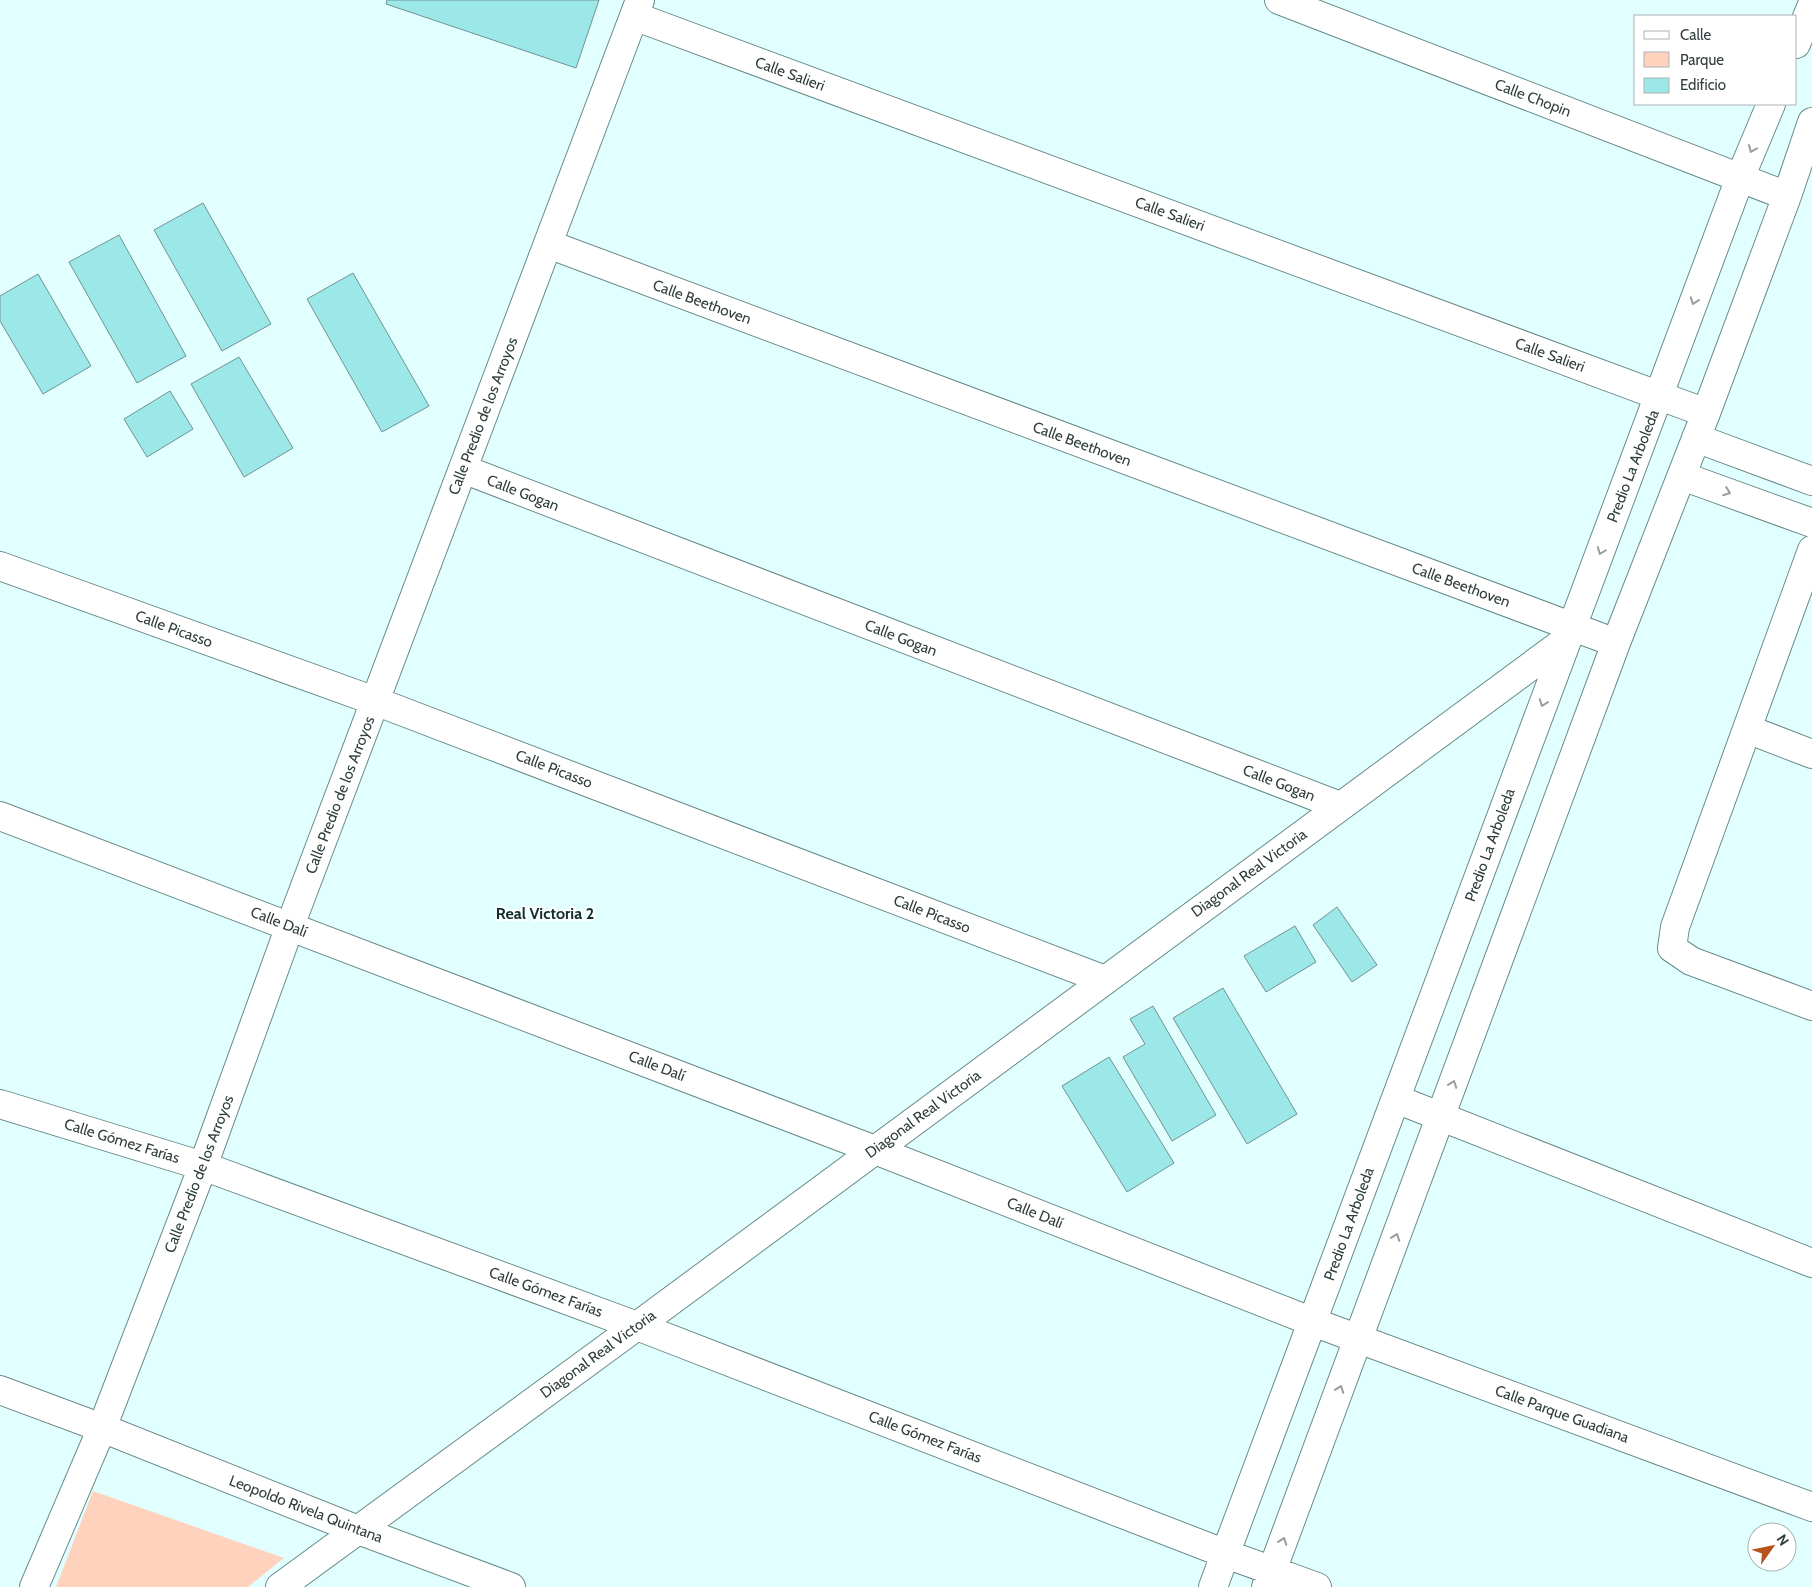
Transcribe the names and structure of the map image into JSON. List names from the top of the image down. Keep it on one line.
{"streets":{"street":["Calle Salieri","Calle Chopin","Calle Beethoven","Calle Predio de los Arroyos","Predio La Arboleda","Calle Gogan","Calle Picasso","Diagonal Real Victoria","Calle Dalí","Calle Gómez Farías","Calle Parque Guadiana","Leopoldo Rivela Quintana"]},"crossings":[["Calle Salieri","Calle Predio de los Arroyos"],["Calle Salieri","Predio La Arboleda"],["Calle Chopin","Predio La Arboleda"],["Calle Beethoven","Calle Predio de los Arroyos"],["Calle Beethoven","Predio La Arboleda"],["Calle Beethoven","Diagonal Real Victoria"],["Calle Predio de los Arroyos","Calle Gogan"],["Calle Predio de los Arroyos","Calle Picasso"],["Calle Predio de los Arroyos","Calle Dalí"],["Calle Predio de los Arroyos","Calle Gómez Farías"],["Calle Predio de los Arroyos","Leopoldo Rivela Quintana"],["Predio La Arboleda","Diagonal Real Victoria"],["Predio La Arboleda","Calle Dalí"],["Predio La Arboleda","Calle Gómez Farías"],["Predio La Arboleda","Calle Parque Guadiana"],["Calle Gogan","Diagonal Real Victoria"],["Calle Picasso","Diagonal Real Victoria"],["Diagonal Real Victoria","Calle Dalí"],["Diagonal Real Victoria","Calle Gómez Farías"],["Diagonal Real Victoria","Leopoldo Rivela Quintana"],["Calle Dalí","Calle Parque Guadiana"]],"districts":["Real Victoria 2"],"legend":["Calle","Parque","Edificio"],"north":"top right"}
